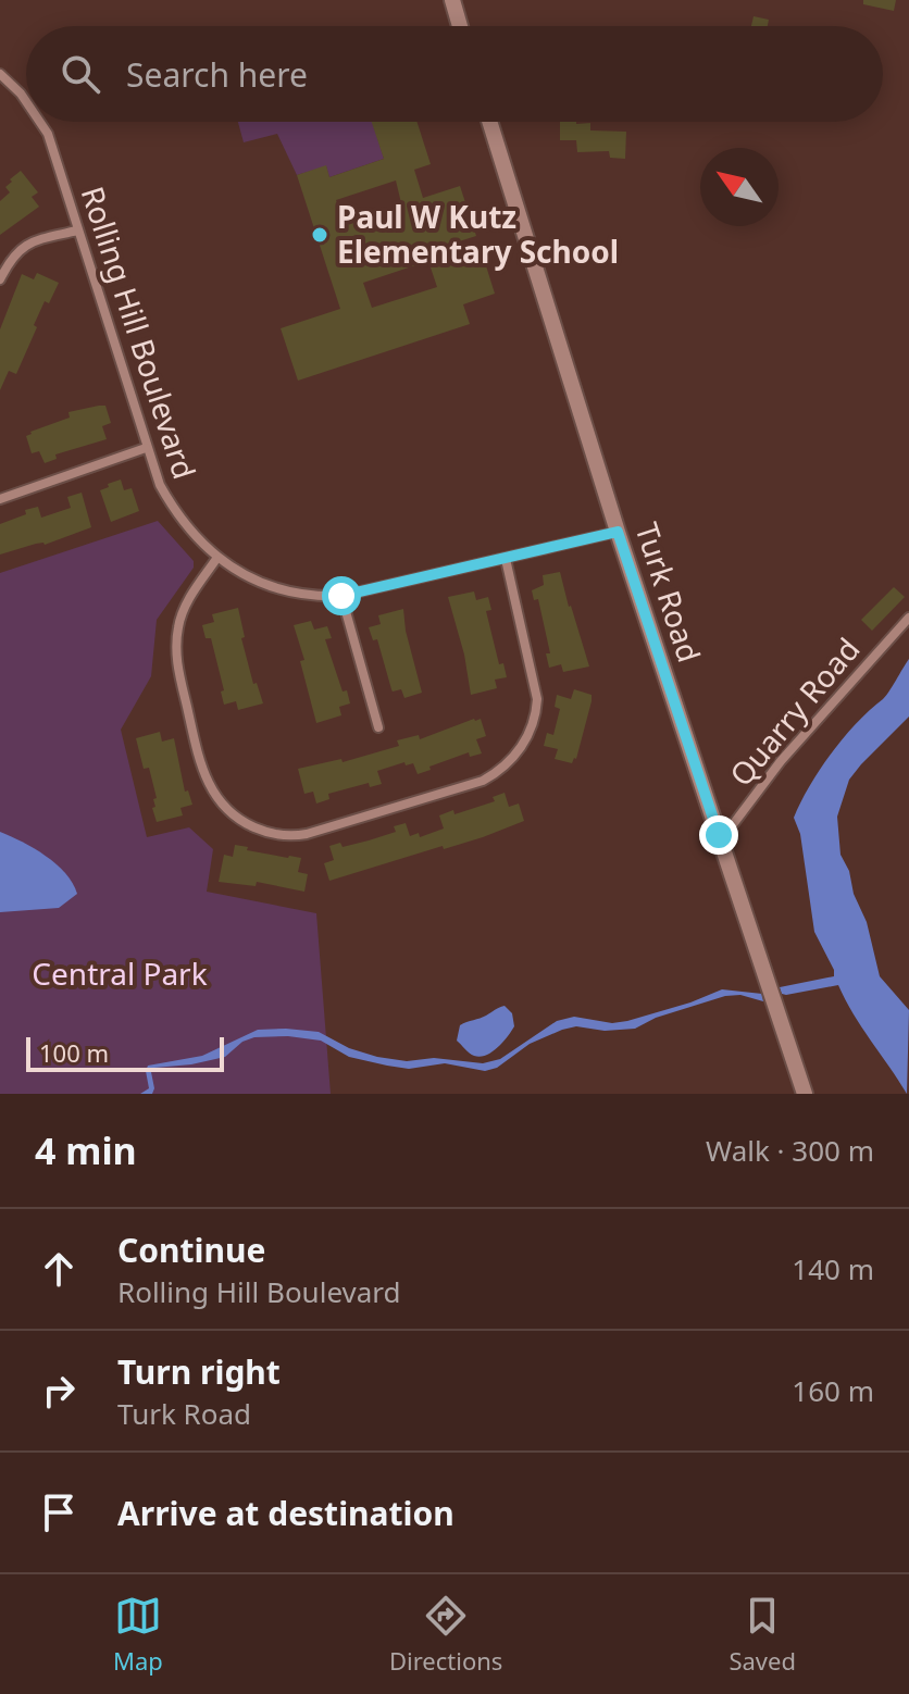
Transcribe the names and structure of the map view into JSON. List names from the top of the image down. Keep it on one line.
{"streets":{"street":["Rolling Hill Boulevard","Turk Road","Quarry Road"]},"crossings":[["Rolling Hill Boulevard","Turk Road"],["Turk Road","Quarry Road"]],"parks":["Central Park"],"places":["Paul W Kutz Elementary School"],"scale_bar":"100 m","north":"top left","page":{"search":"Search here","scale":"100 m","heading":["4 min","Walk · 300 m"],"list":[["Continue","Rolling Hill Boulevard","140 m"],["Turn right","Turk Road","160 m"],"Arrive at destination"],"nav":["Map","Directions","Saved"]}}
